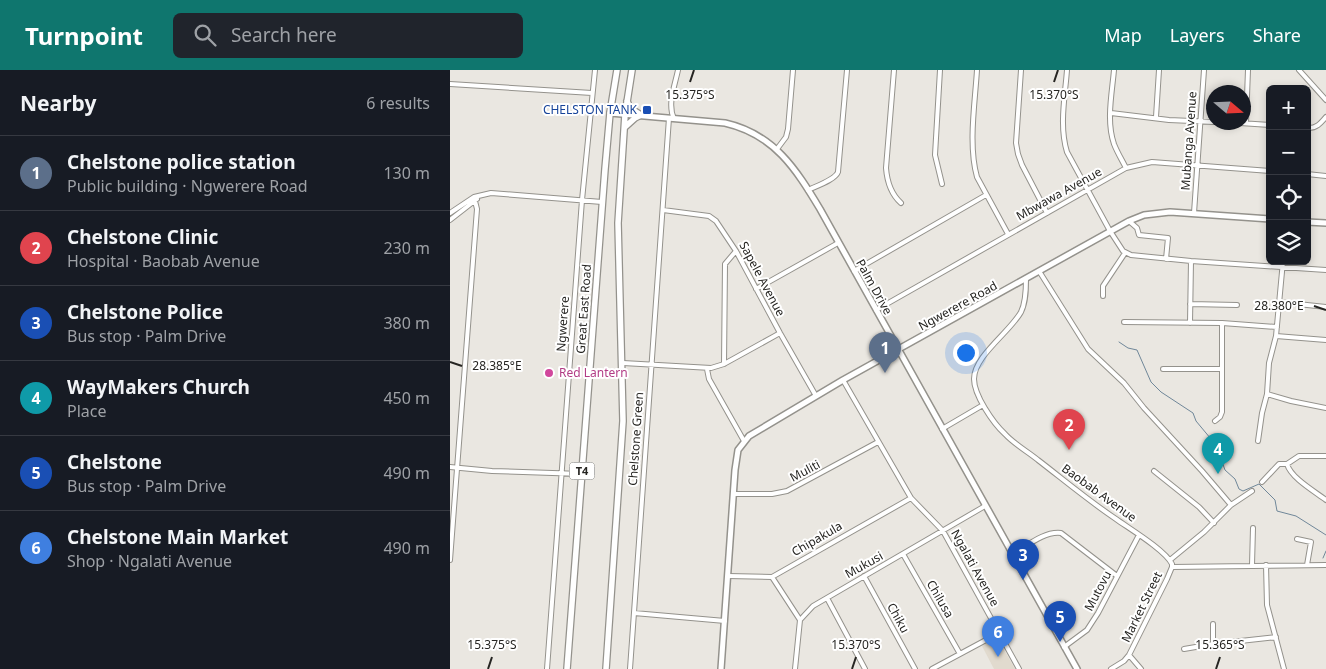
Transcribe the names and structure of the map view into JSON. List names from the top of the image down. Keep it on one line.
{"streets":{"main road":["Great East Road","T4"],"street":["Mubanga Avenue","Mbwawa Avenue","Sapele Avenue","Palm Drive","Ngwerere Road","Ngwerere","Chelstone Green","Muliti","Baobab Avenue","Chipakula","Mukusi","Ngalati Avenue","Mutovu","Chilusa","Market Street","Chiku"]},"crossings":[["Mubanga Avenue","Mbwawa Avenue"],["Mubanga Avenue","Ngwerere Road"],["Mbwawa Avenue","Palm Drive"],["Sapele Avenue","Ngwerere Road"],["Sapele Avenue","Chelstone Green"],["Palm Drive","Ngwerere Road"],["Palm Drive","Great East Road"],["Palm Drive","Chelstone Green"],["Palm Drive","Mukusi"],["Palm Drive","Mutovu"],["Ngwerere Road","Baobab Avenue"],["Ngwerere Road","Ngalati Avenue"],["Muliti","Ngalati Avenue"],["Baobab Avenue","Mutovu"],["Baobab Avenue","Market Street"],["Chipakula","Ngalati Avenue"],["Mukusi","Ngalati Avenue"],["Mukusi","Chilusa"],["Mukusi","Chiku"]],"places":{"transit":["CHELSTON TANK"],"other":["Red Lantern"]},"north":"right","page":{"header":"Turnpoint","search":"Search here","nav":["Map","Layers","Share"],"heading":["Nearby","6 results"],"map_buttons":["+","−"],"list":[{"mark":"1","name":"Chelstone police station","note":"Public building · Ngwerere Road","value":"130 m"},{"mark":"2","name":"Chelstone Clinic","note":"Hospital · Baobab Avenue","value":"230 m"},{"mark":"3","name":"Chelstone Police","note":"Bus stop · Palm Drive","value":"380 m"},{"mark":"4","name":"WayMakers Church","note":"Place","value":"450 m"},{"mark":"5","name":"Chelstone","note":"Bus stop · Palm Drive","value":"490 m"},{"mark":"6","name":"Chelstone Main Market","note":"Shop · Ngalati Avenue","value":"490 m"}],"pins":["1","2","4","3","5","6"]},"coordinates":["15.375°S","15.370°S","28.380°E","28.385°E","15.365°S"]}
